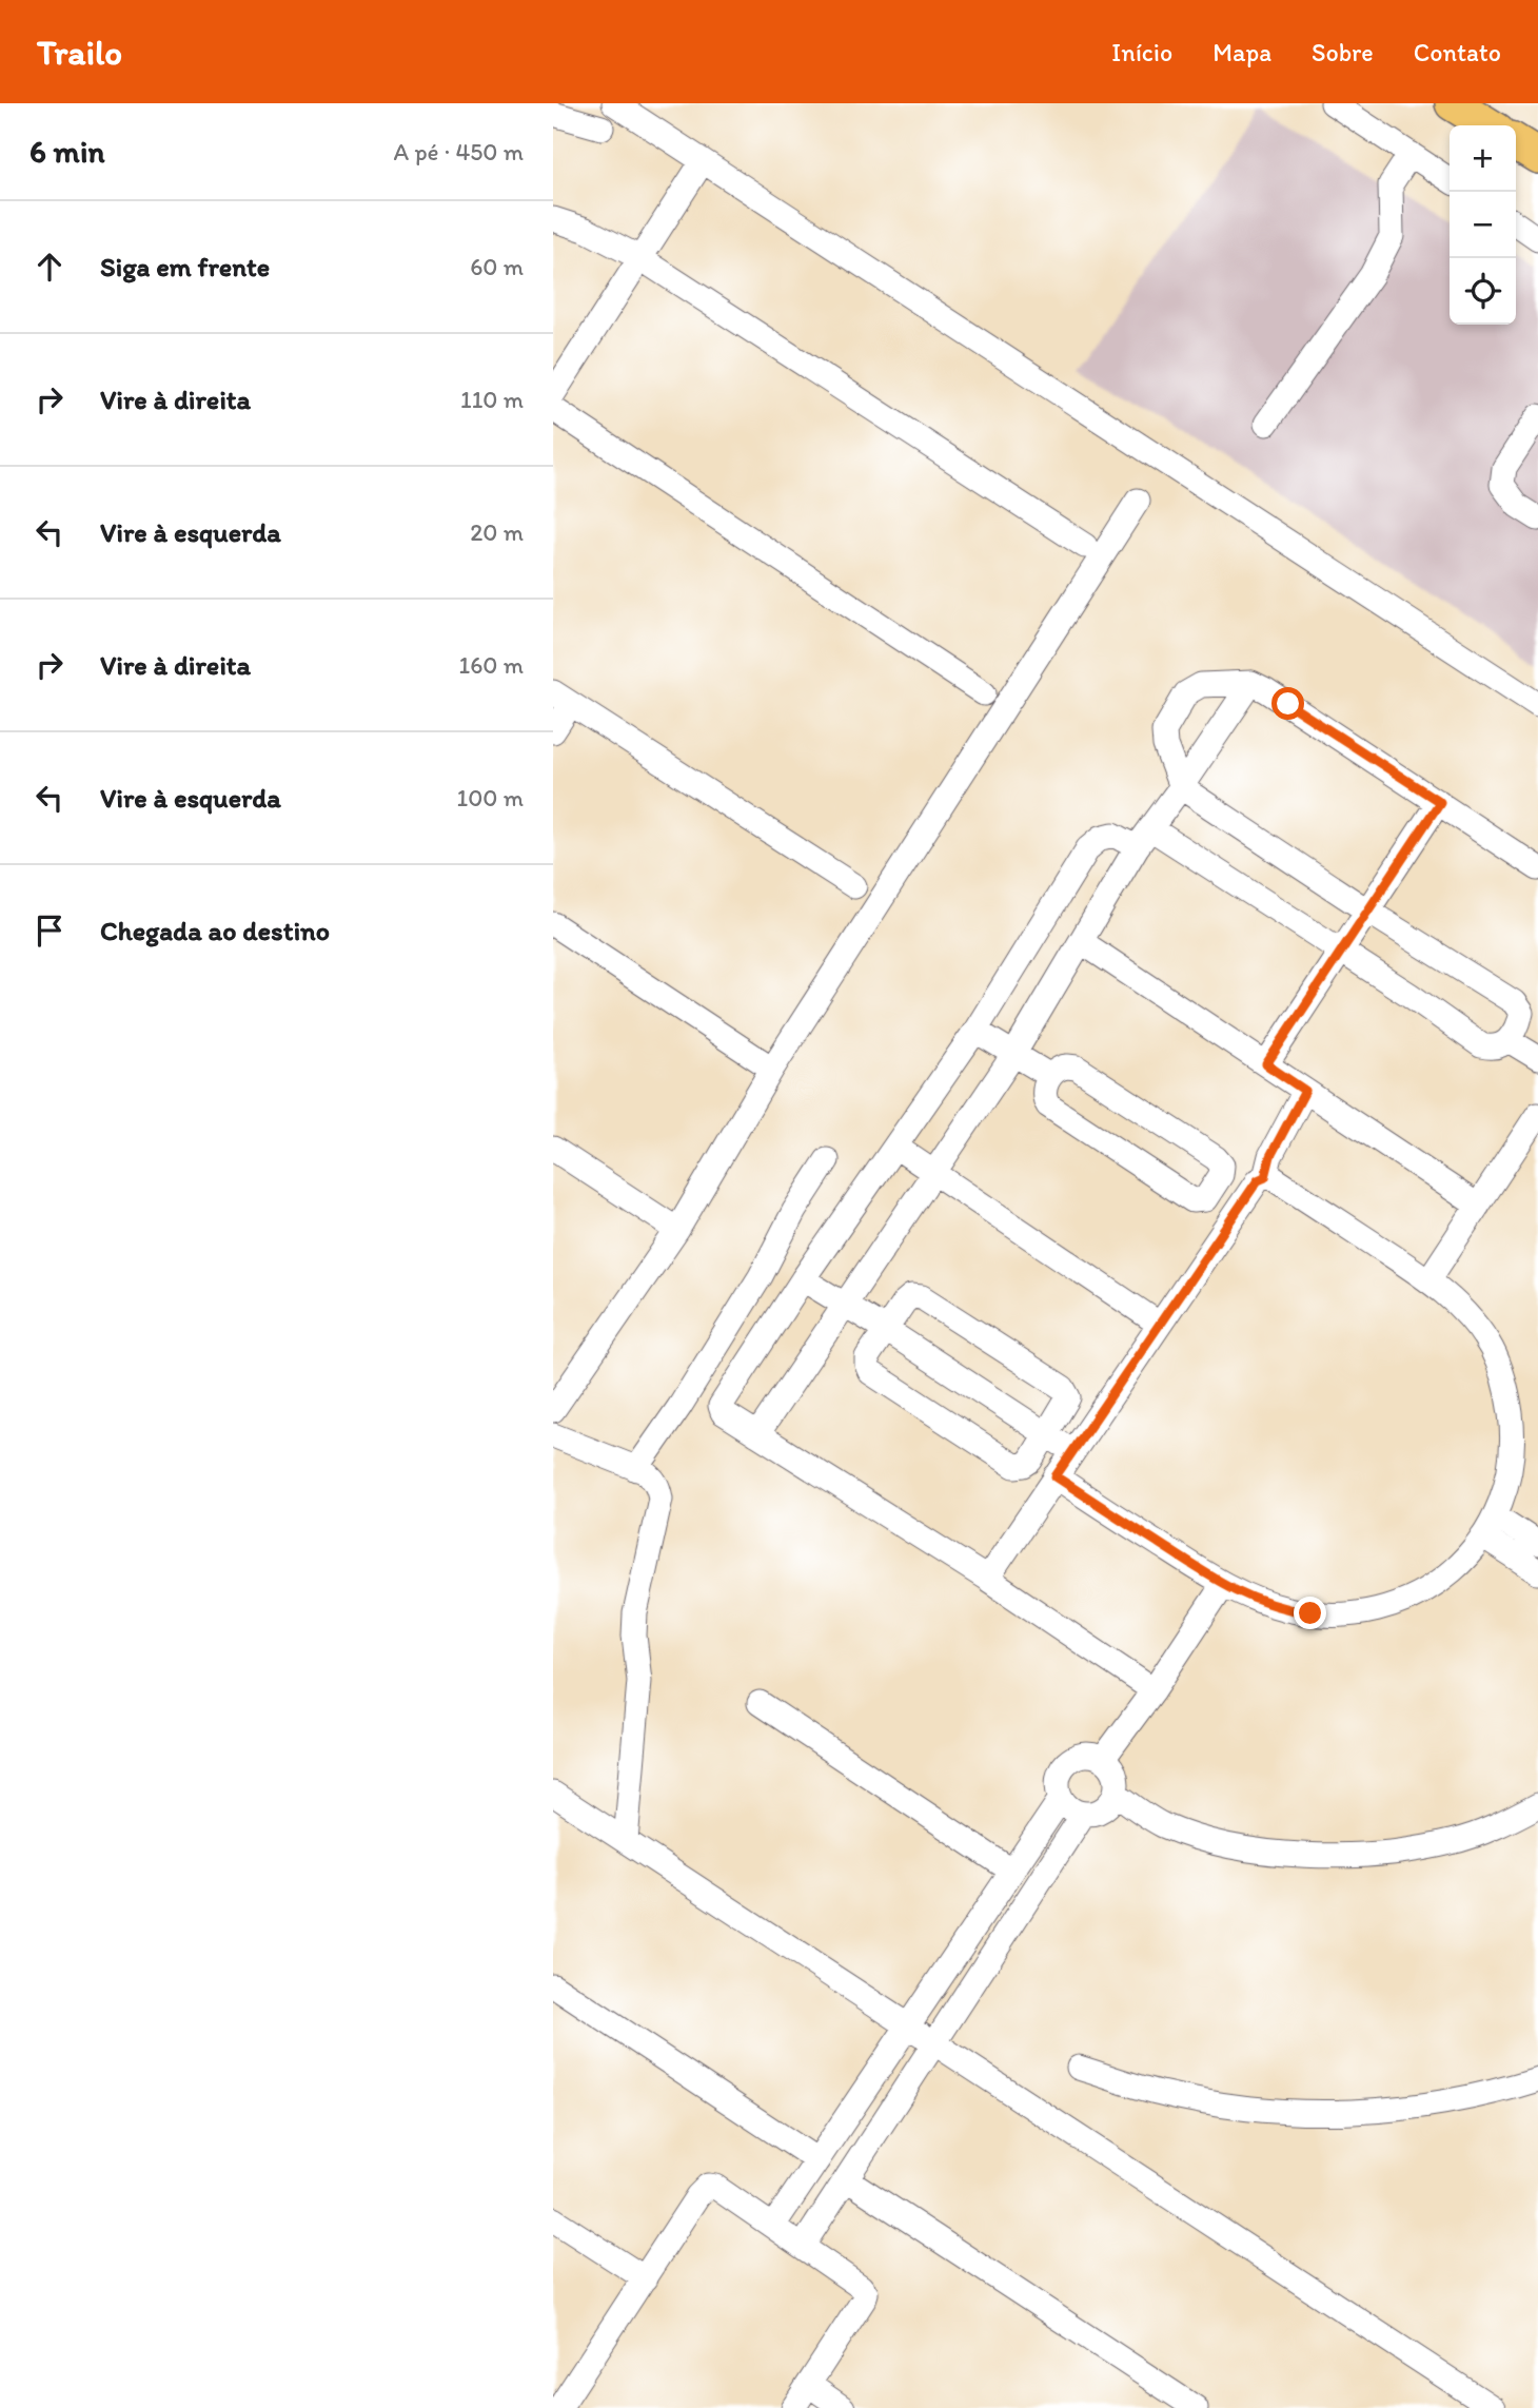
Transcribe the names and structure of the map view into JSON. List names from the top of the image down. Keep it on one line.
{"page":{"header":"Trailo","nav":["Início","Mapa","Sobre","Contato"],"heading":["6 min","A pé · 450 m"],"map_buttons":["+","−"],"list":[["Siga em frente","60 m"],["Vire à direita","110 m"],["Vire à esquerda","20 m"],["Vire à direita","160 m"],["Vire à esquerda","100 m"],"Chegada ao destino"]}}
